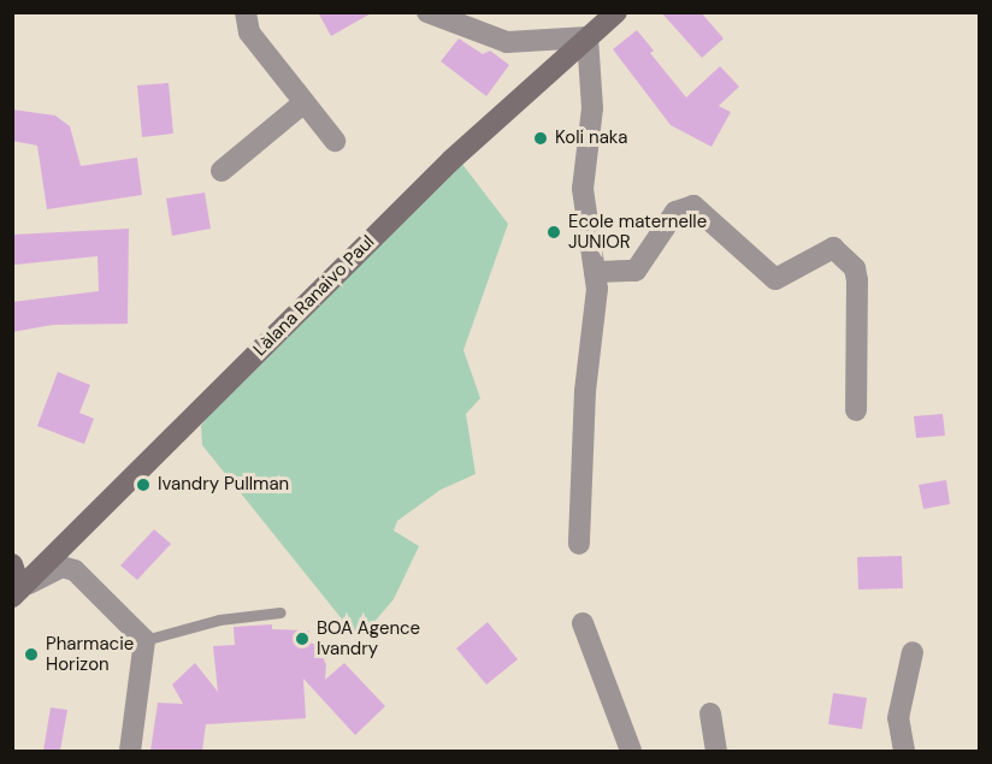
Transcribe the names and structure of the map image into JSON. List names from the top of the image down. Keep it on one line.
{"streets":{"street":["Làlana Ranaivo Paul"]},"places":["Koli naka","Ecole maternelle JUNIOR","Ivandry Pullman","BOA Agence Ivandry","Pharmacie Horizon"]}
